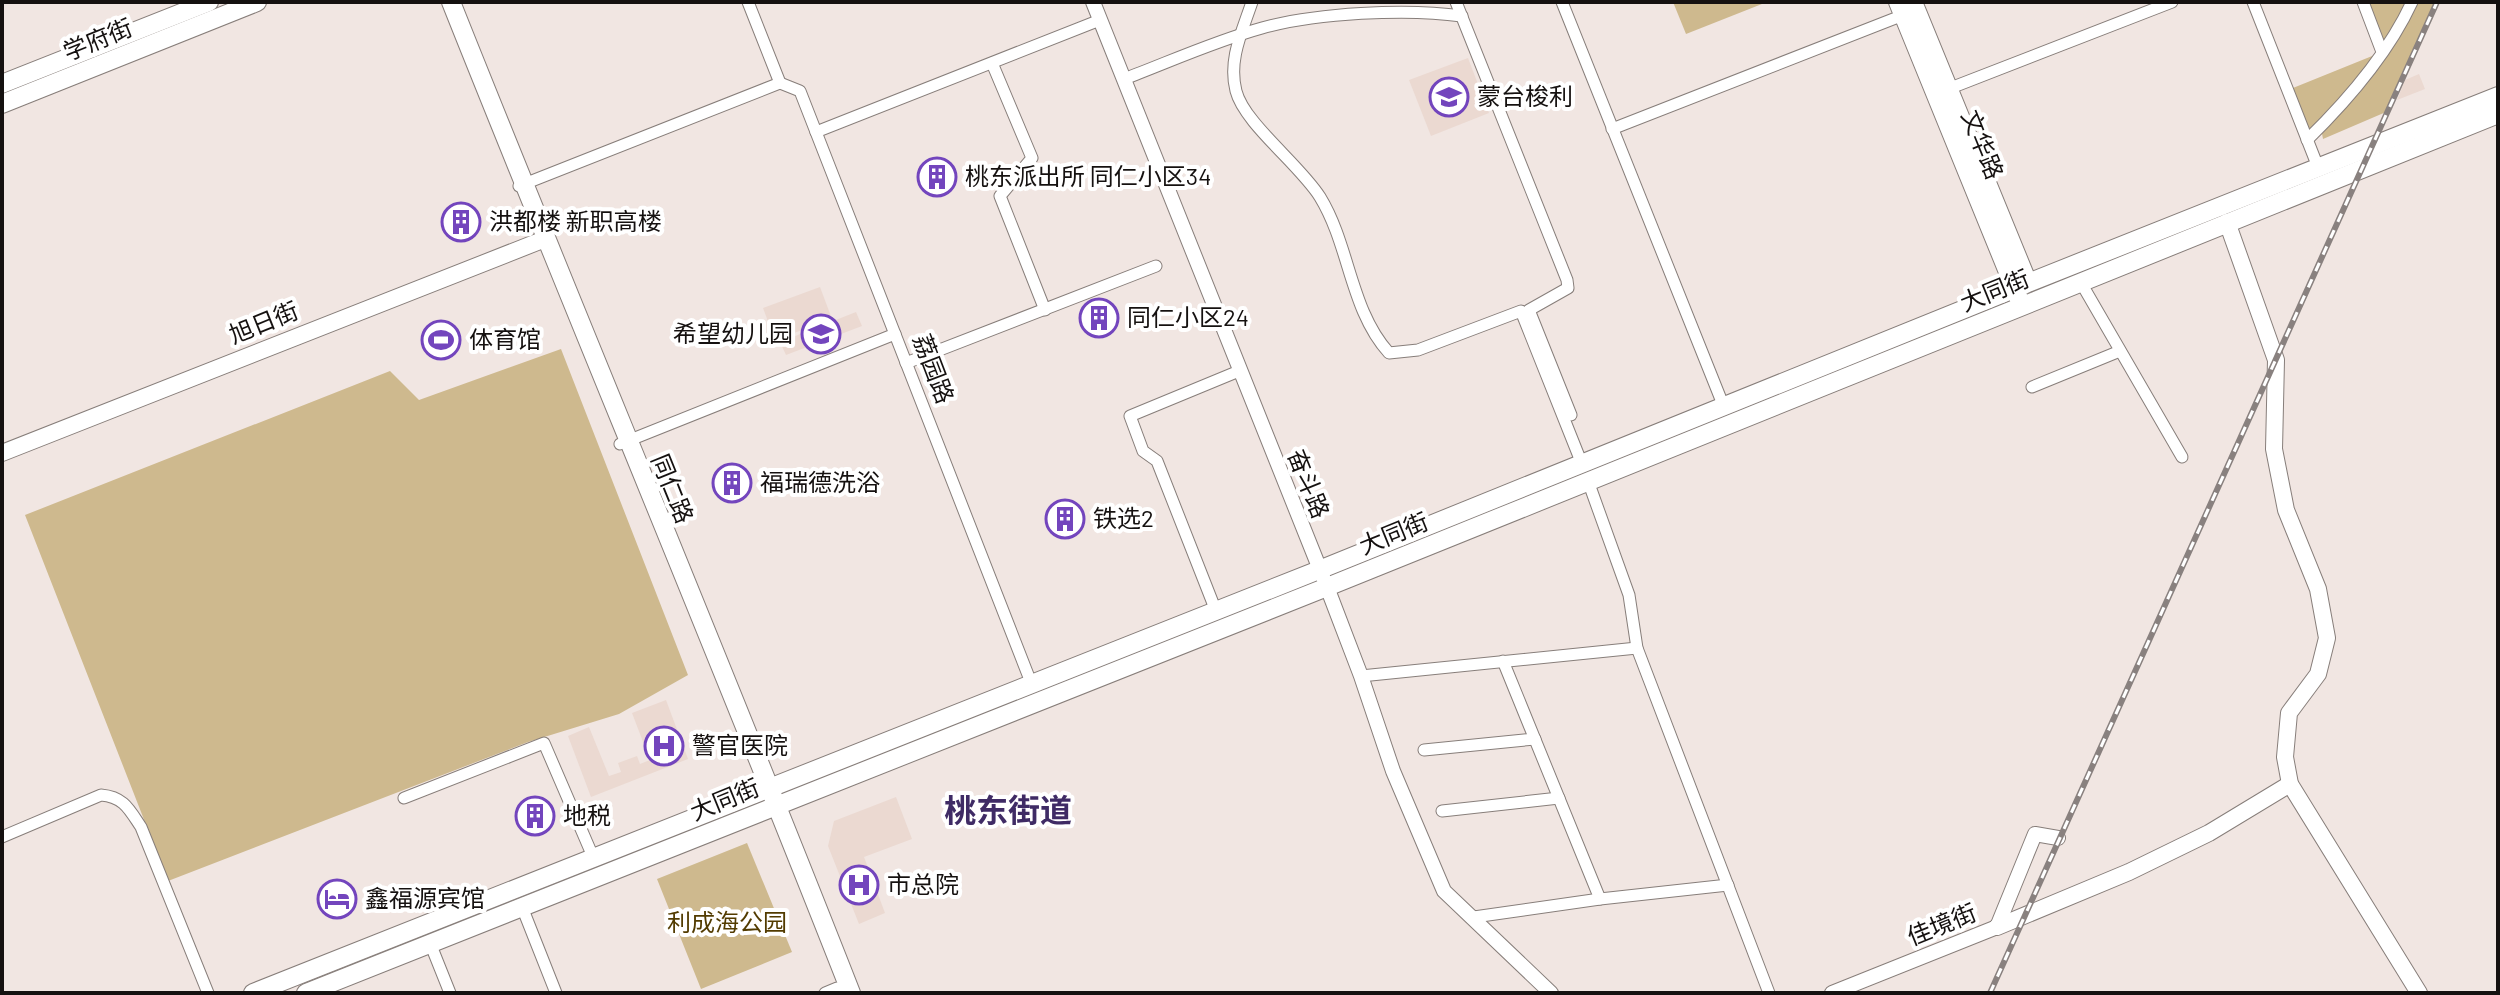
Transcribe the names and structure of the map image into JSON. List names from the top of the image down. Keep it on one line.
{"streets":{"main road":["学府街","文华路","大同街","旭日街","同仁路"],"street":["荔园路","奋斗路","佳境街"]},"crossings":[["文华路","大同街"],["大同街","荔园路"],["大同街","奋斗路"],["大同街","同仁路"],["旭日街","同仁路"]],"districts":["桃东街道"],"parks":["利成海公园"],"places":{"school or university":["蒙台梭利","希望幼儿园"],"building":["桃东派出所 同仁小区34","洪都楼 新职高楼","同仁小区24","福瑞德洗浴","铁选2","地税"],"sports":["体育馆"],"hospital":["警官医院","市总院"],"hotel":["鑫福源宾馆"]}}
